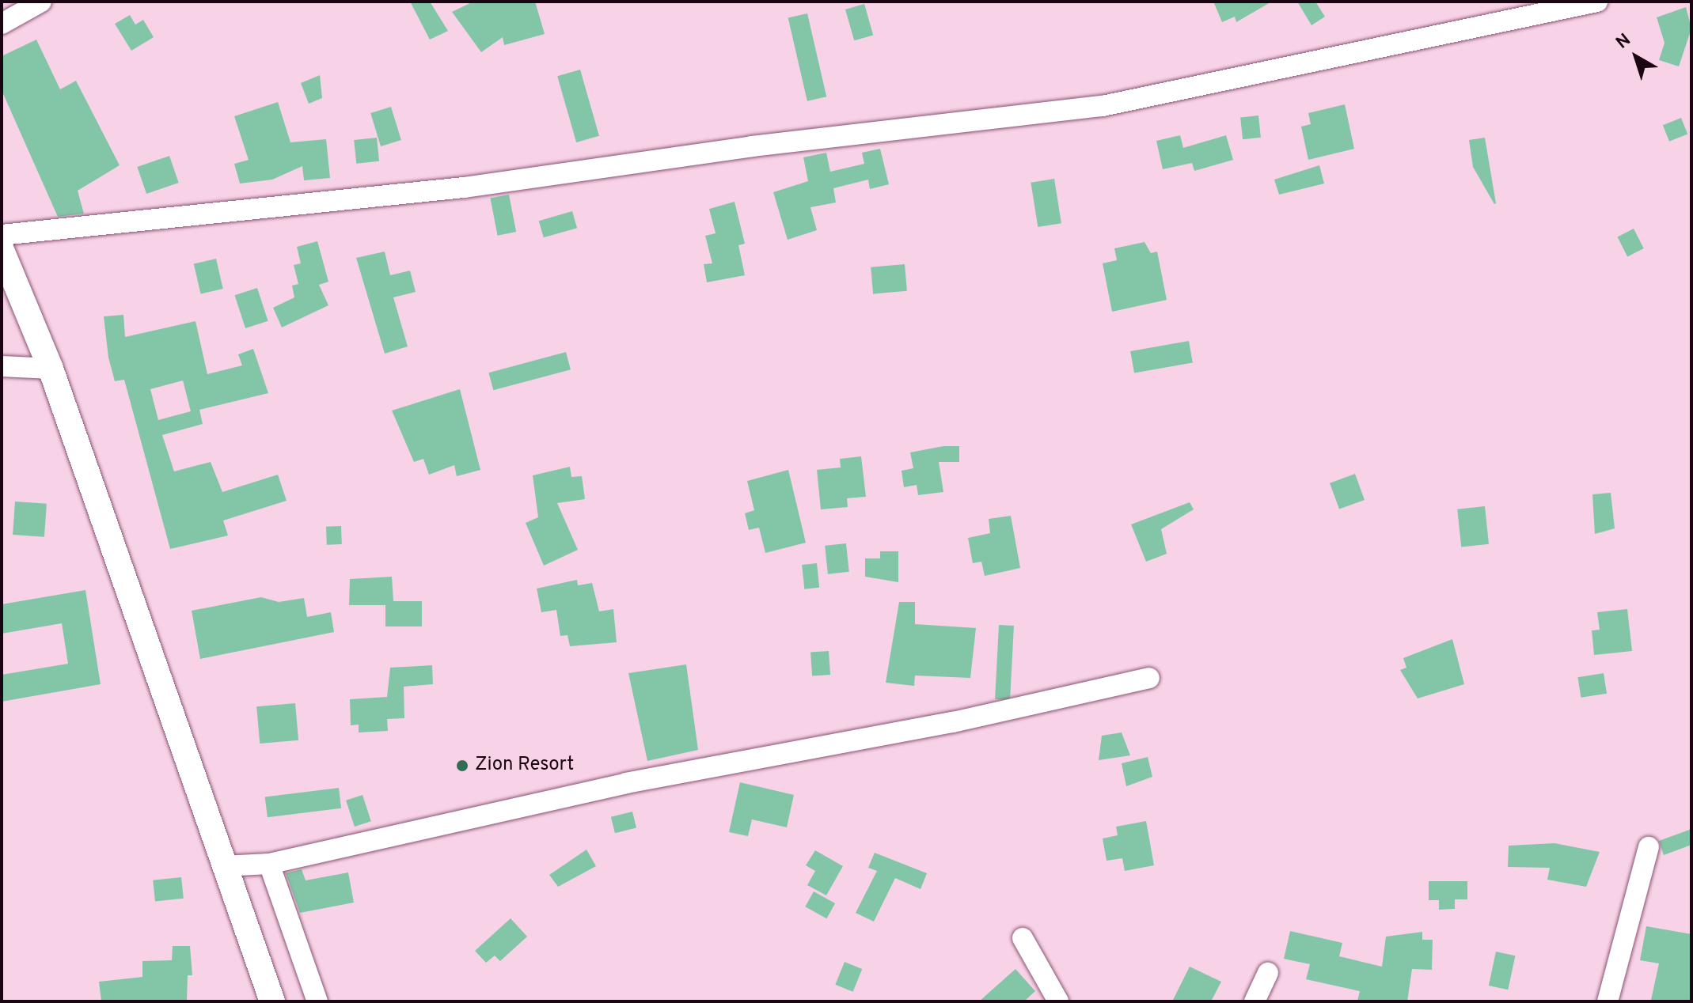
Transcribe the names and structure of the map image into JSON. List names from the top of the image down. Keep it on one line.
{"places":["Zion Resort"],"north":"top left"}
